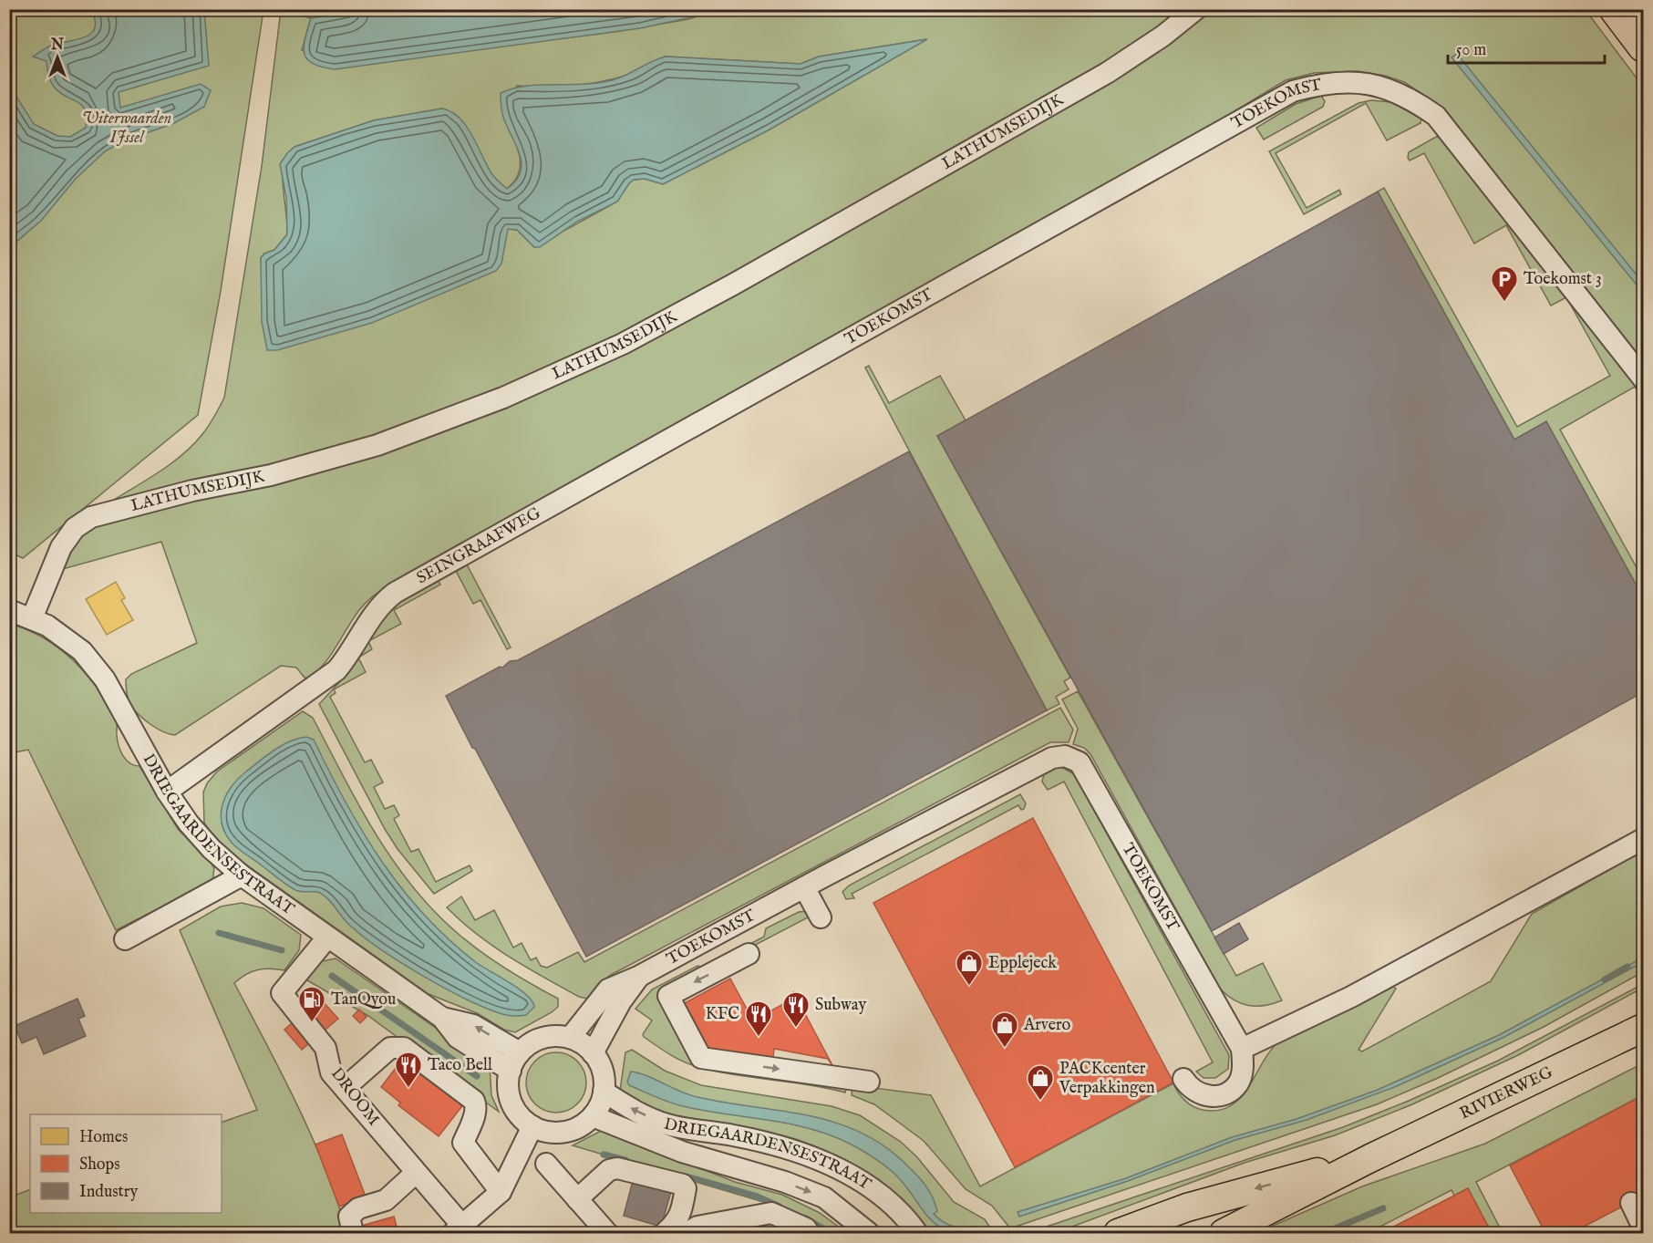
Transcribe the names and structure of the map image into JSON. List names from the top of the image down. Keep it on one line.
{"streets":{"main road":["RIVIERWEG"],"street":["TOEKOMST","LATHUMSEDIJK","SEINGRAAFWEG","DRIEGAARDENSESTRAAT","DROOM"]},"crossings":[["TOEKOMST","SEINGRAAFWEG"],["TOEKOMST","DRIEGAARDENSESTRAAT"],["TOEKOMST","DROOM"],["LATHUMSEDIJK","DRIEGAARDENSESTRAAT"],["SEINGRAAFWEG","DRIEGAARDENSESTRAAT"],["DRIEGAARDENSESTRAAT","DROOM"]],"parks":["Uiterwaarden IJssel"],"places":{"parking":["Toekomst 3"],"shop":["Epplejeck","Arvero","PACKcenter Verpakkingen"],"fuel station":["TanQyou"],"restaurant":["Subway","KFC","Taco Bell"]},"legend":["Homes","Shops","Industry"],"scale_bar":"50 m","north":"top"}
